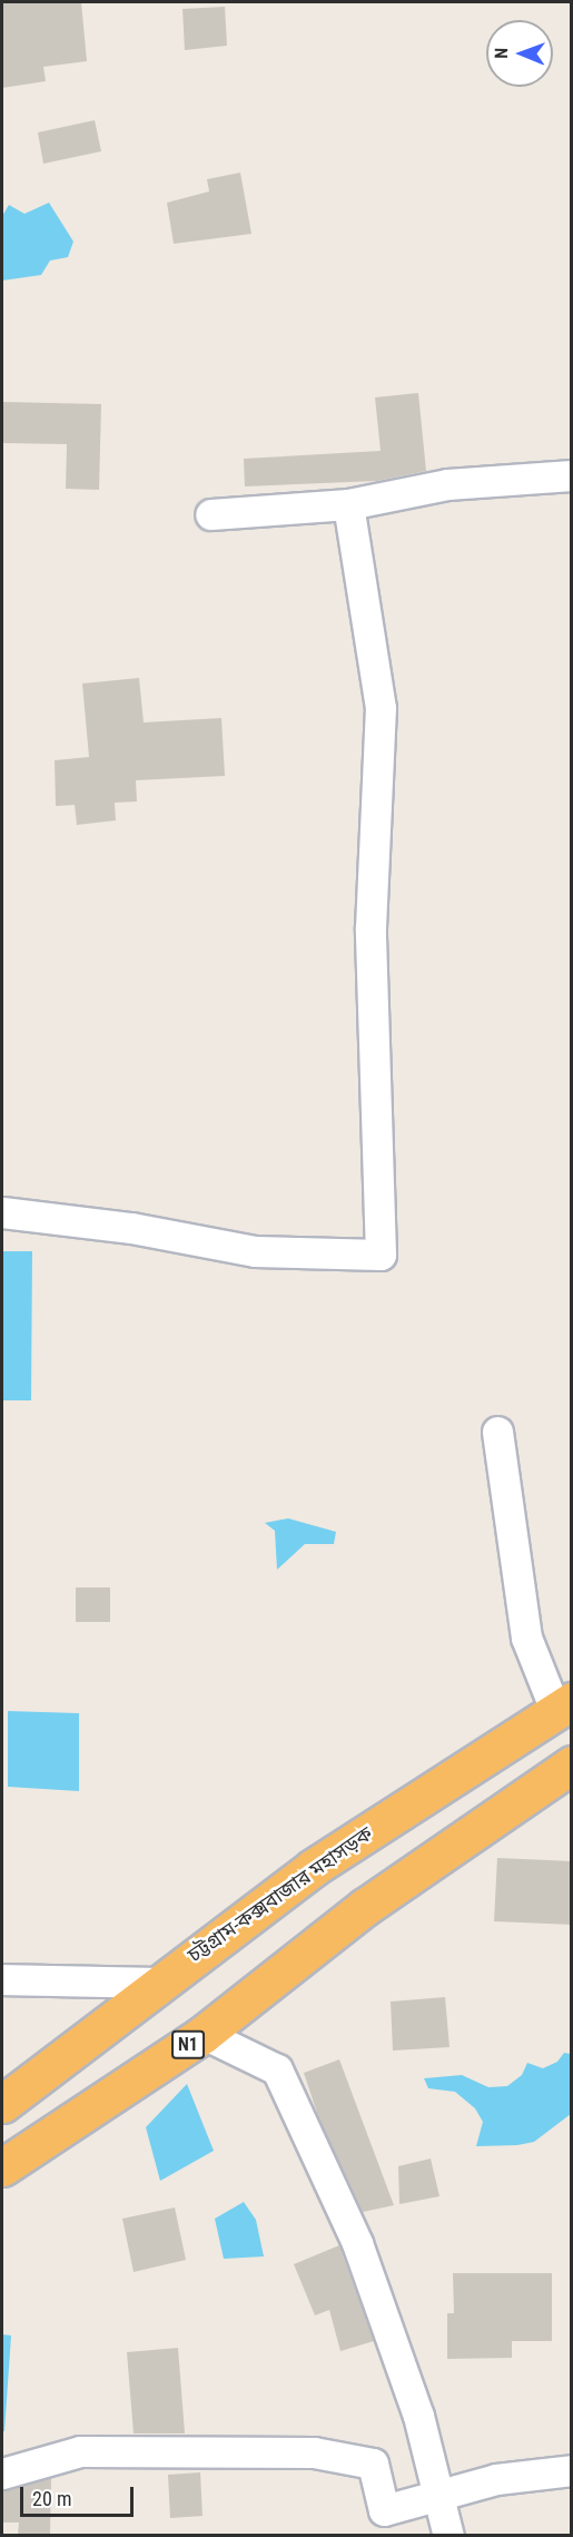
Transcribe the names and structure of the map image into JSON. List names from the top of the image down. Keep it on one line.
{"streets":{"highway":["চট্টগ্রাম-কক্সবাজার মহাসড়ক","N1"]},"scale_bar":"20 m","north":"left"}
